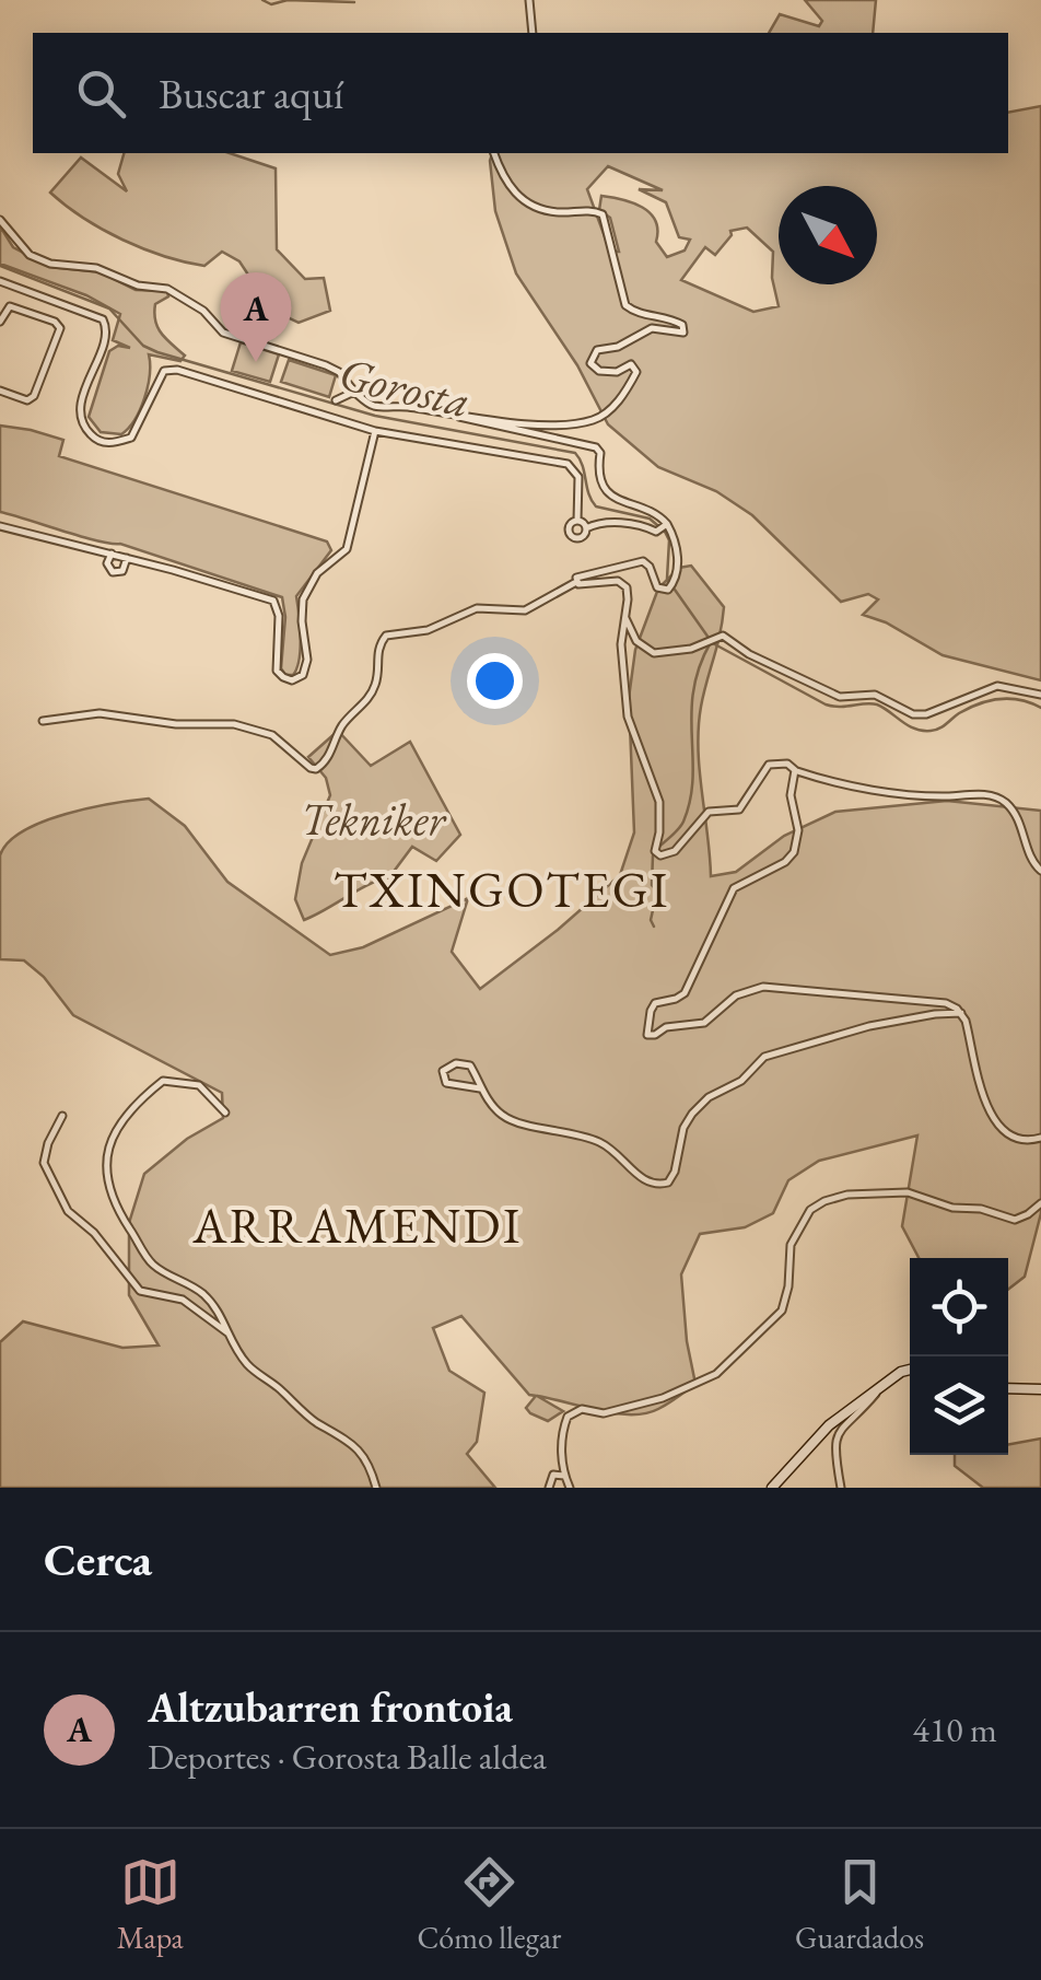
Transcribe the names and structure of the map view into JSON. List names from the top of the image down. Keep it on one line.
{"districts":["TXINGOTEGI","ARRAMENDI"],"water":["Gorosta"],"parks":["Tekniker"],"north":"bottom right","page":{"search":"Buscar aquí","pins":"A","heading":"Cerca","list":[{"mark":"A","name":"Altzubarren frontoia","note":"Deportes · Gorosta Balle aldea","value":"410 m"}],"nav":["Mapa","Cómo llegar","Guardados"]}}
